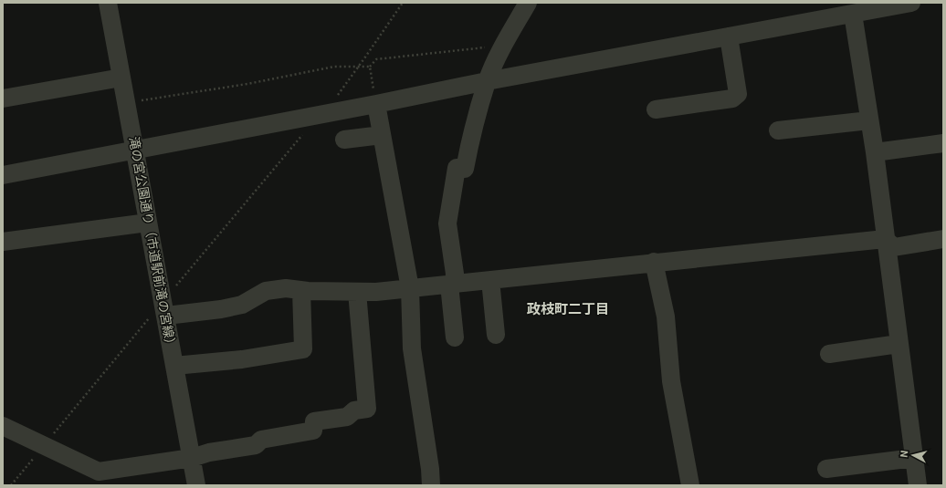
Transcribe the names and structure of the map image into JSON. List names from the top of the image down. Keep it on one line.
{"streets":{"street":["滝の宮公園通り（市道駅前滝の宮線）"]},"districts":["政枝町二丁目"],"north":"left"}
